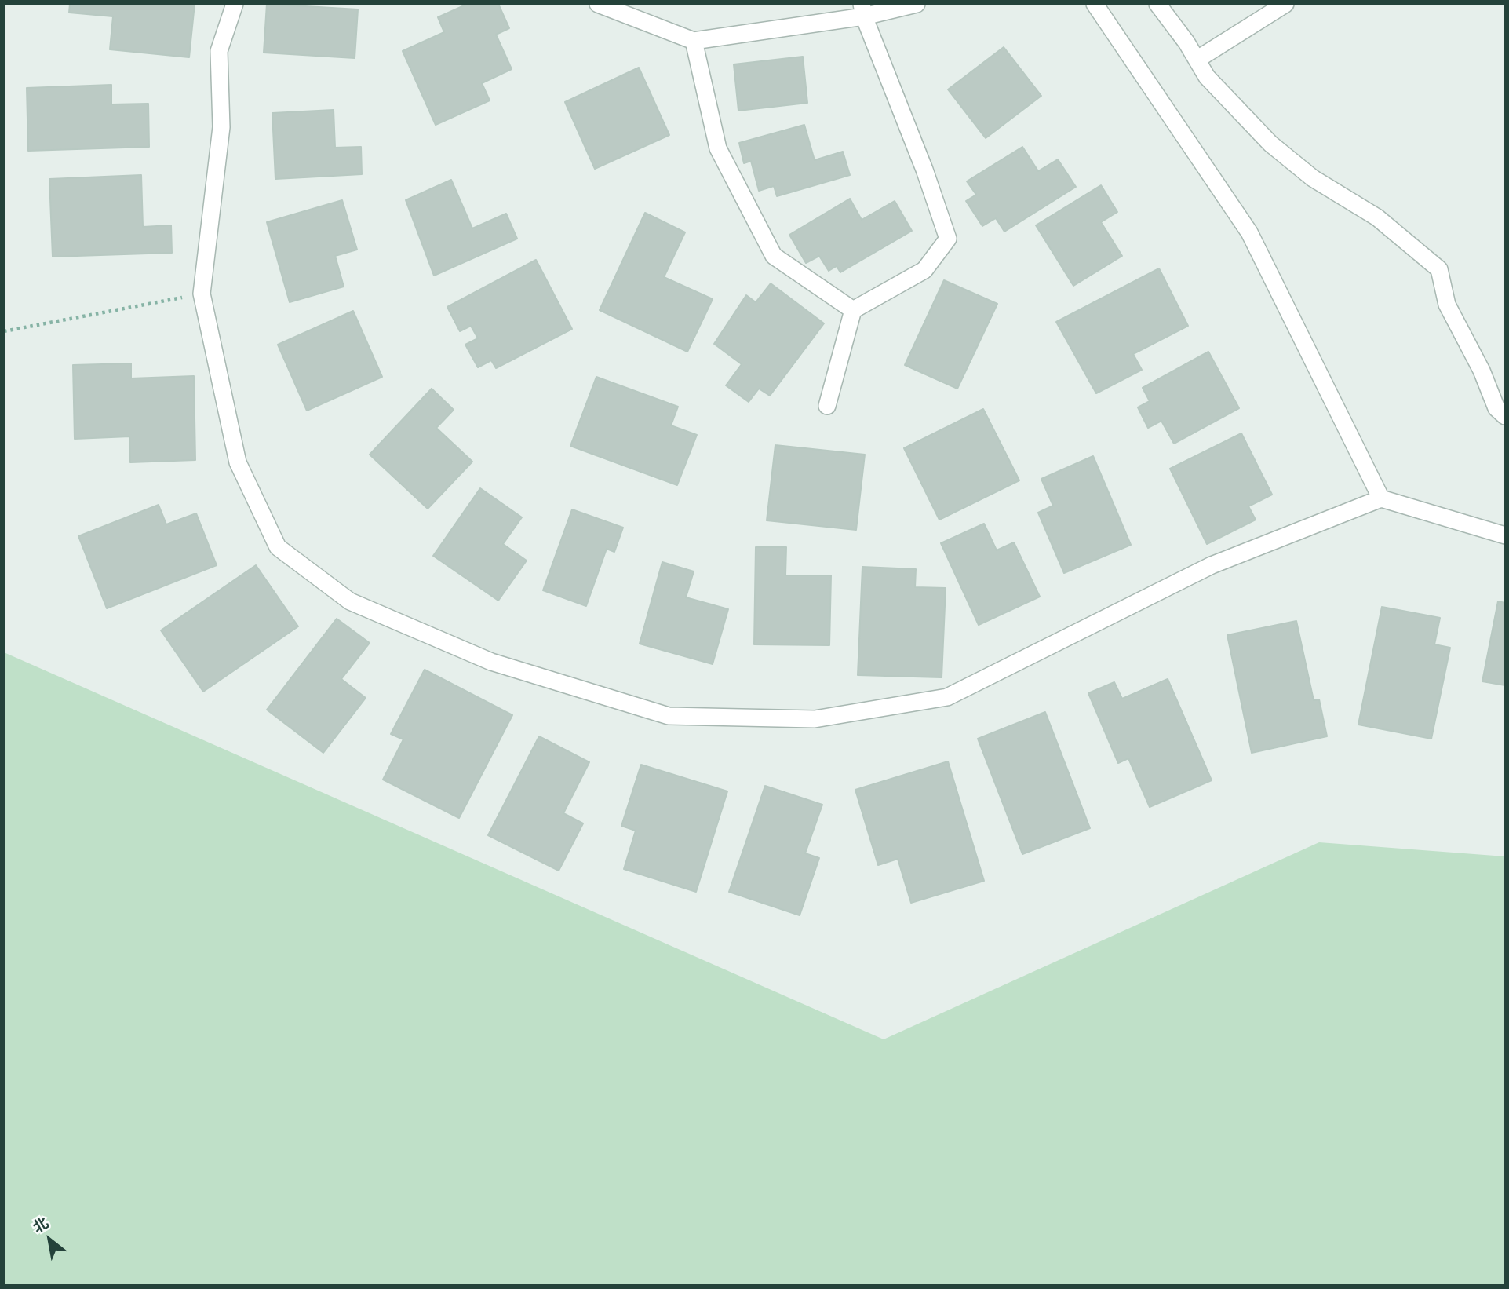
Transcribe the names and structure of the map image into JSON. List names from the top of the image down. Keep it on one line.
{"north":"top left"}
